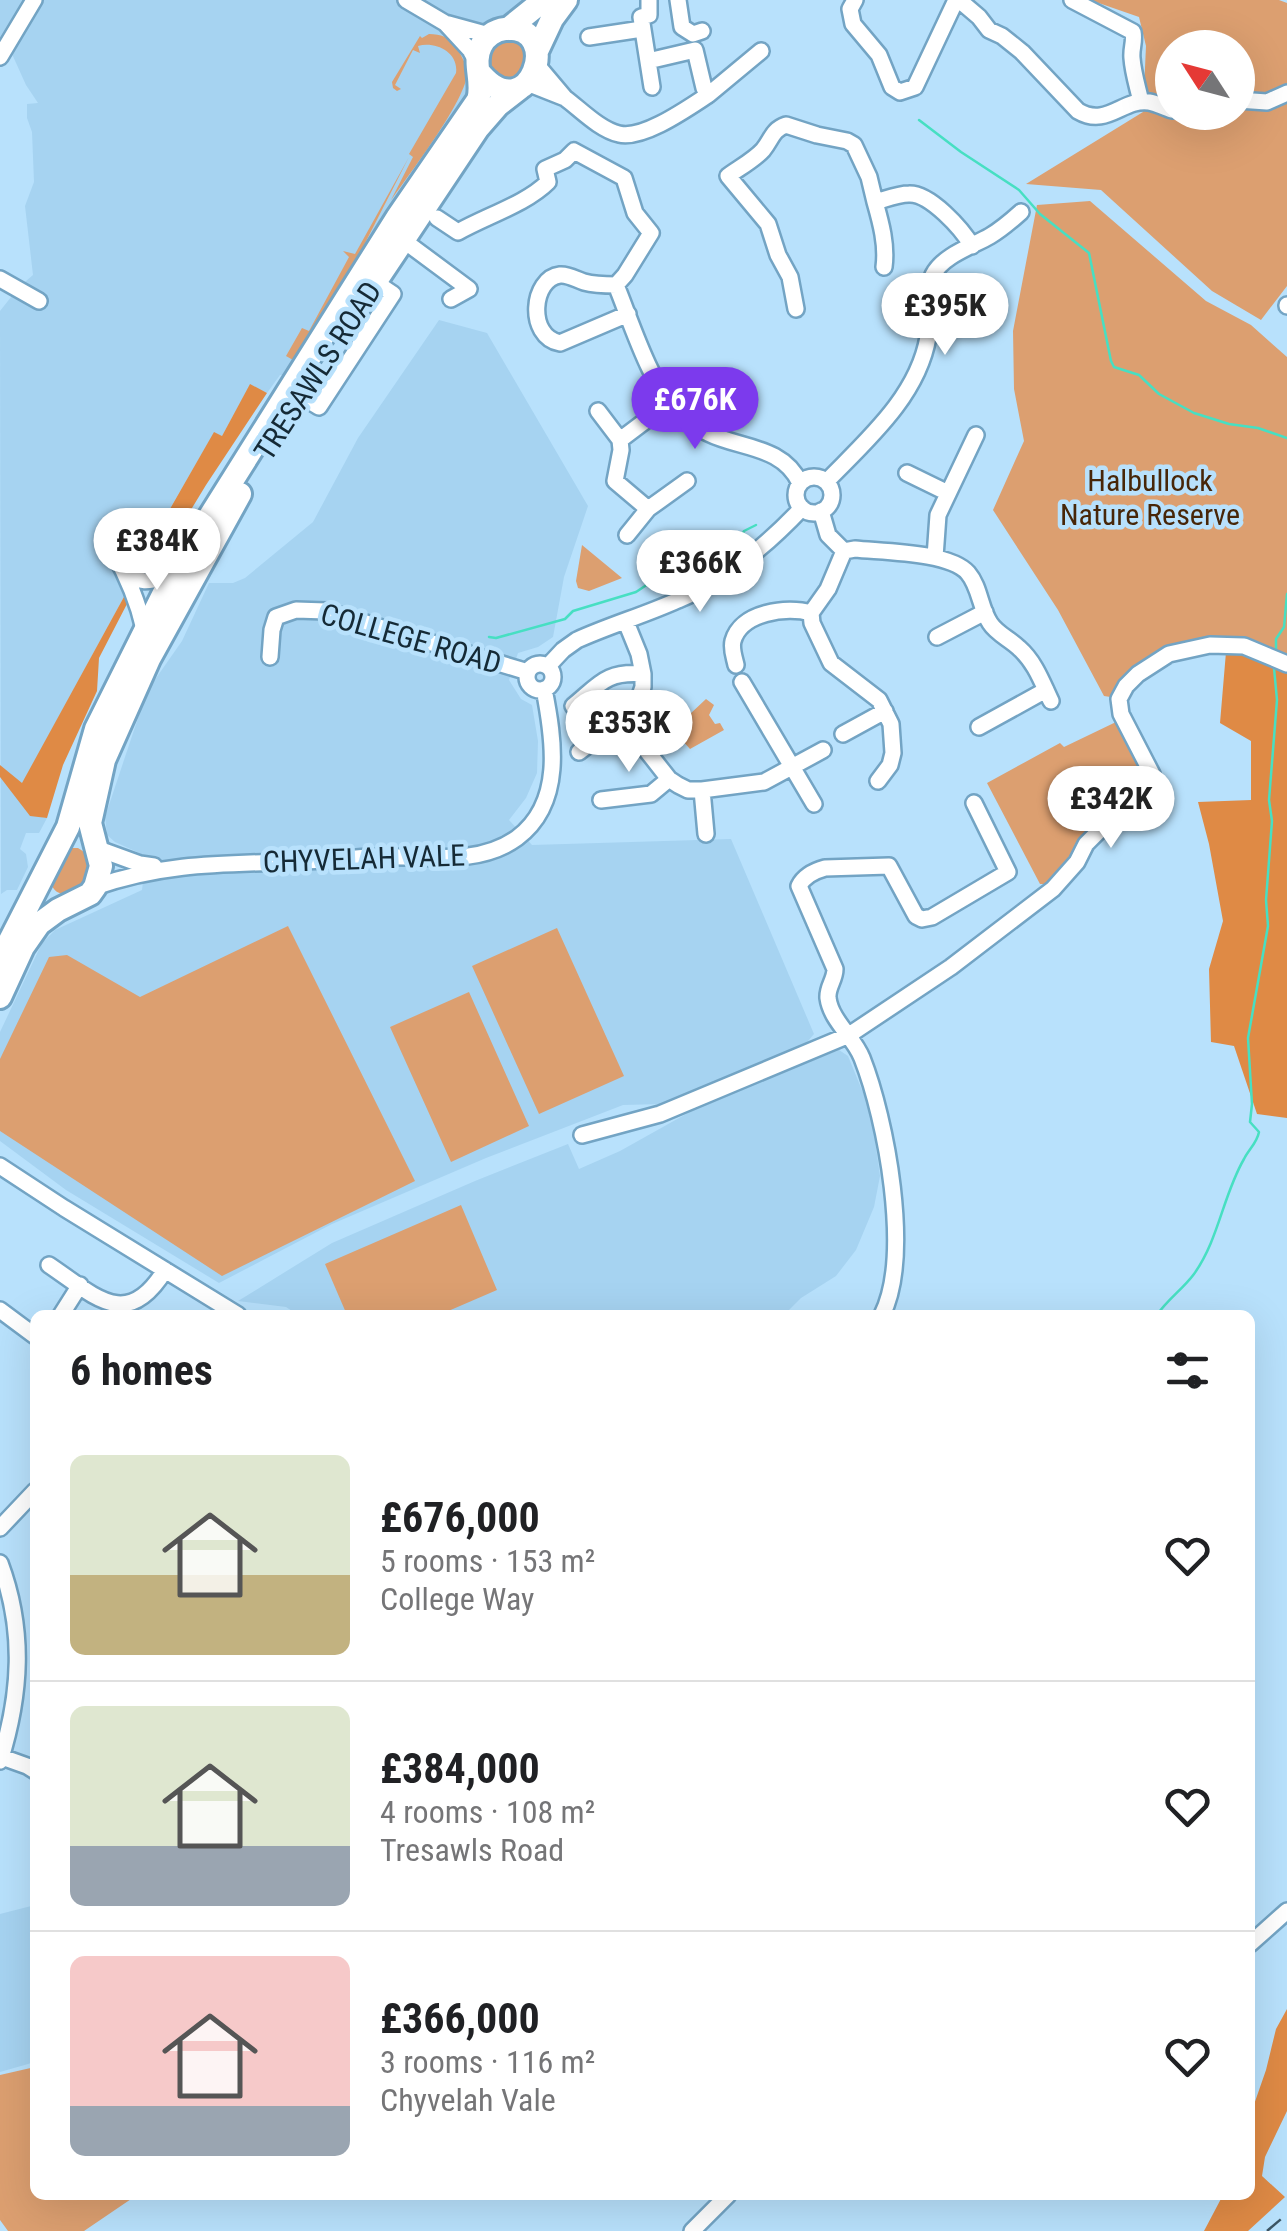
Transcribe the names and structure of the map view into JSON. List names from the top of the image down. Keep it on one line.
{"streets":{"highway":["TRESAWLS ROAD"],"street":["COLLEGE ROAD","CHYVELAH VALE"]},"crossings":[["TRESAWLS ROAD","CHYVELAH VALE"],["COLLEGE ROAD","CHYVELAH VALE"]],"parks":["Halbullock Nature Reserve"],"north":"top left","page":{"price":["£395K","£676K","£384K","£366K","£353K","£342K"],"heading":"6 homes","list":[{"name":"£676,000","note":"5 rooms · 153 m² · College Way"},{"name":"£384,000","note":"4 rooms · 108 m² · Tresawls Road"},{"name":"£366,000","note":"3 rooms · 116 m² · Chyvelah Vale"}]}}
